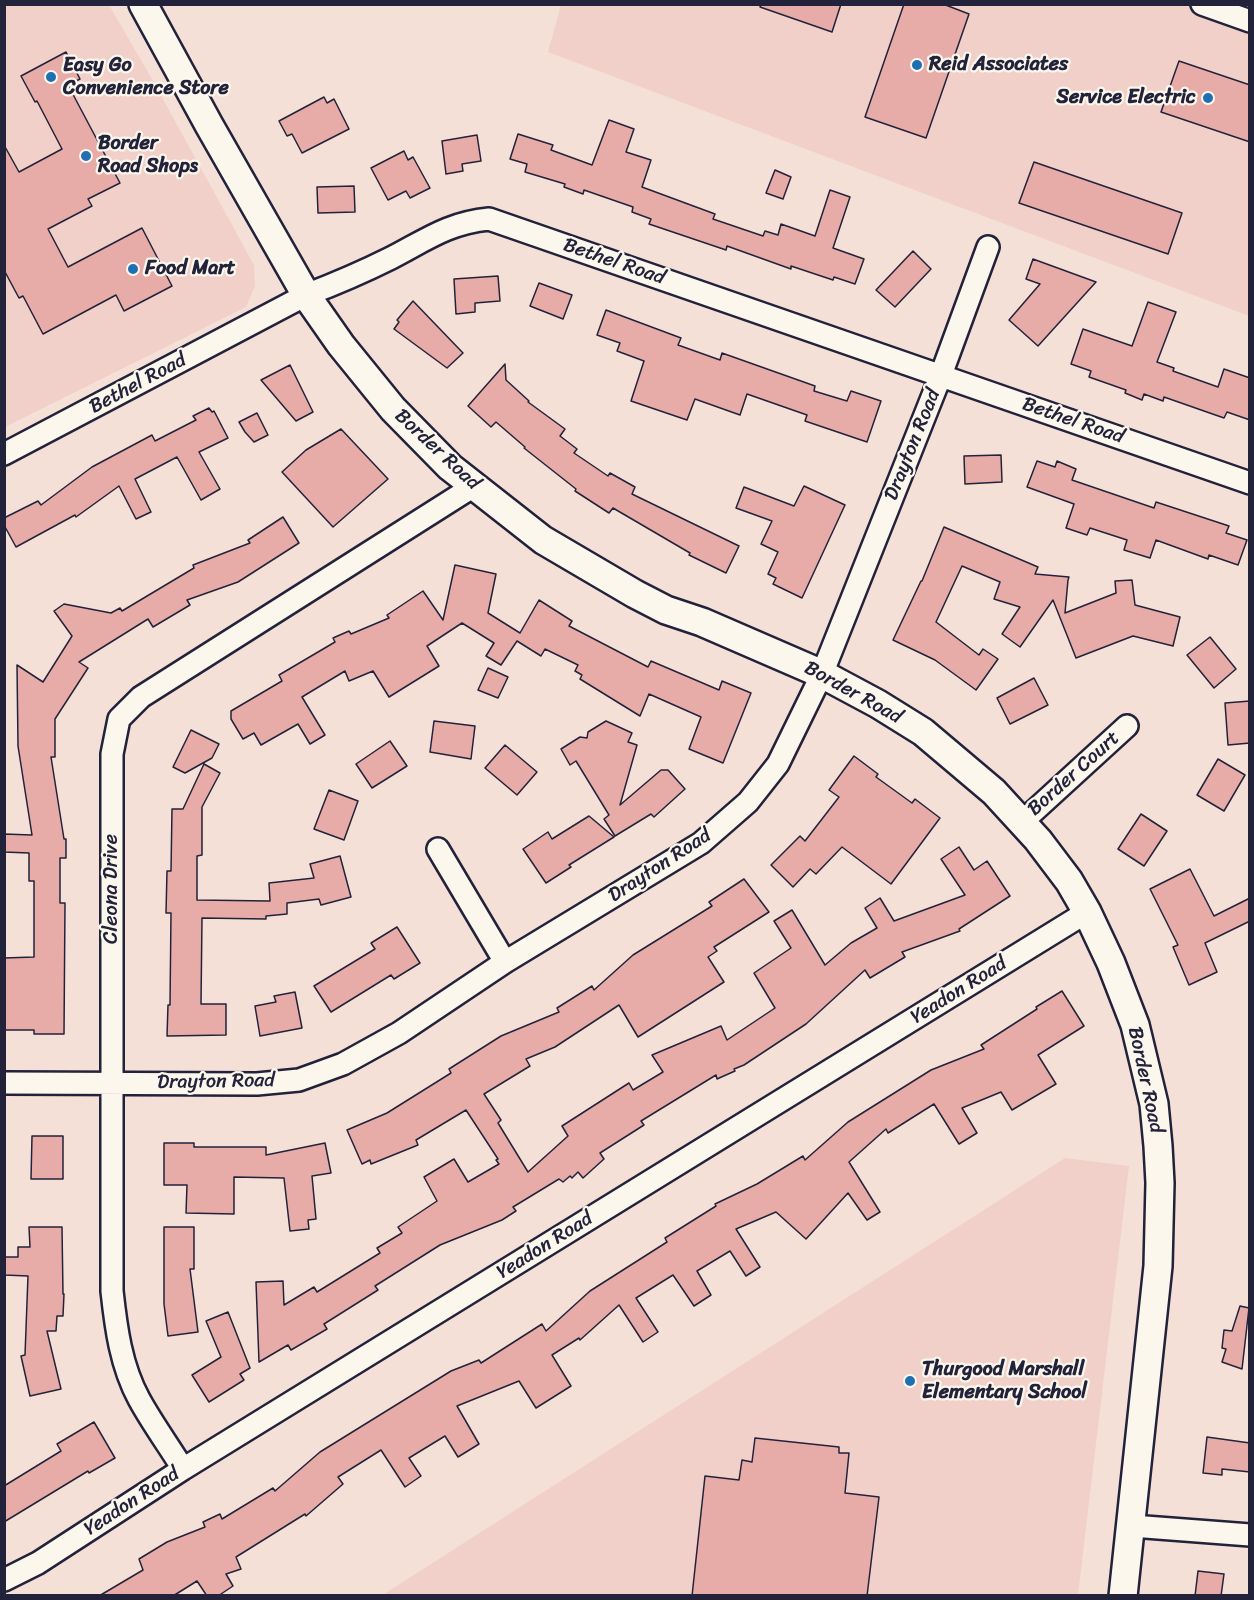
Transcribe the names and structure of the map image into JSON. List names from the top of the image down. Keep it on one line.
{"streets":{"street":["Bethel Road","Drayton Road","Border Road","Border Court","Cleona Drive","Yeadon Road"]},"crossings":[["Bethel Road","Drayton Road"],["Bethel Road","Border Road"],["Drayton Road","Border Road"],["Drayton Road","Cleona Drive"],["Border Road","Border Court"],["Border Road","Cleona Drive"],["Border Road","Yeadon Road"],["Cleona Drive","Yeadon Road"]],"places":["Reid Associates","Easy Go Convenience Store","Service Electric","Border Road Shops","Food Mart","Thurgood Marshall Elementary School"]}
